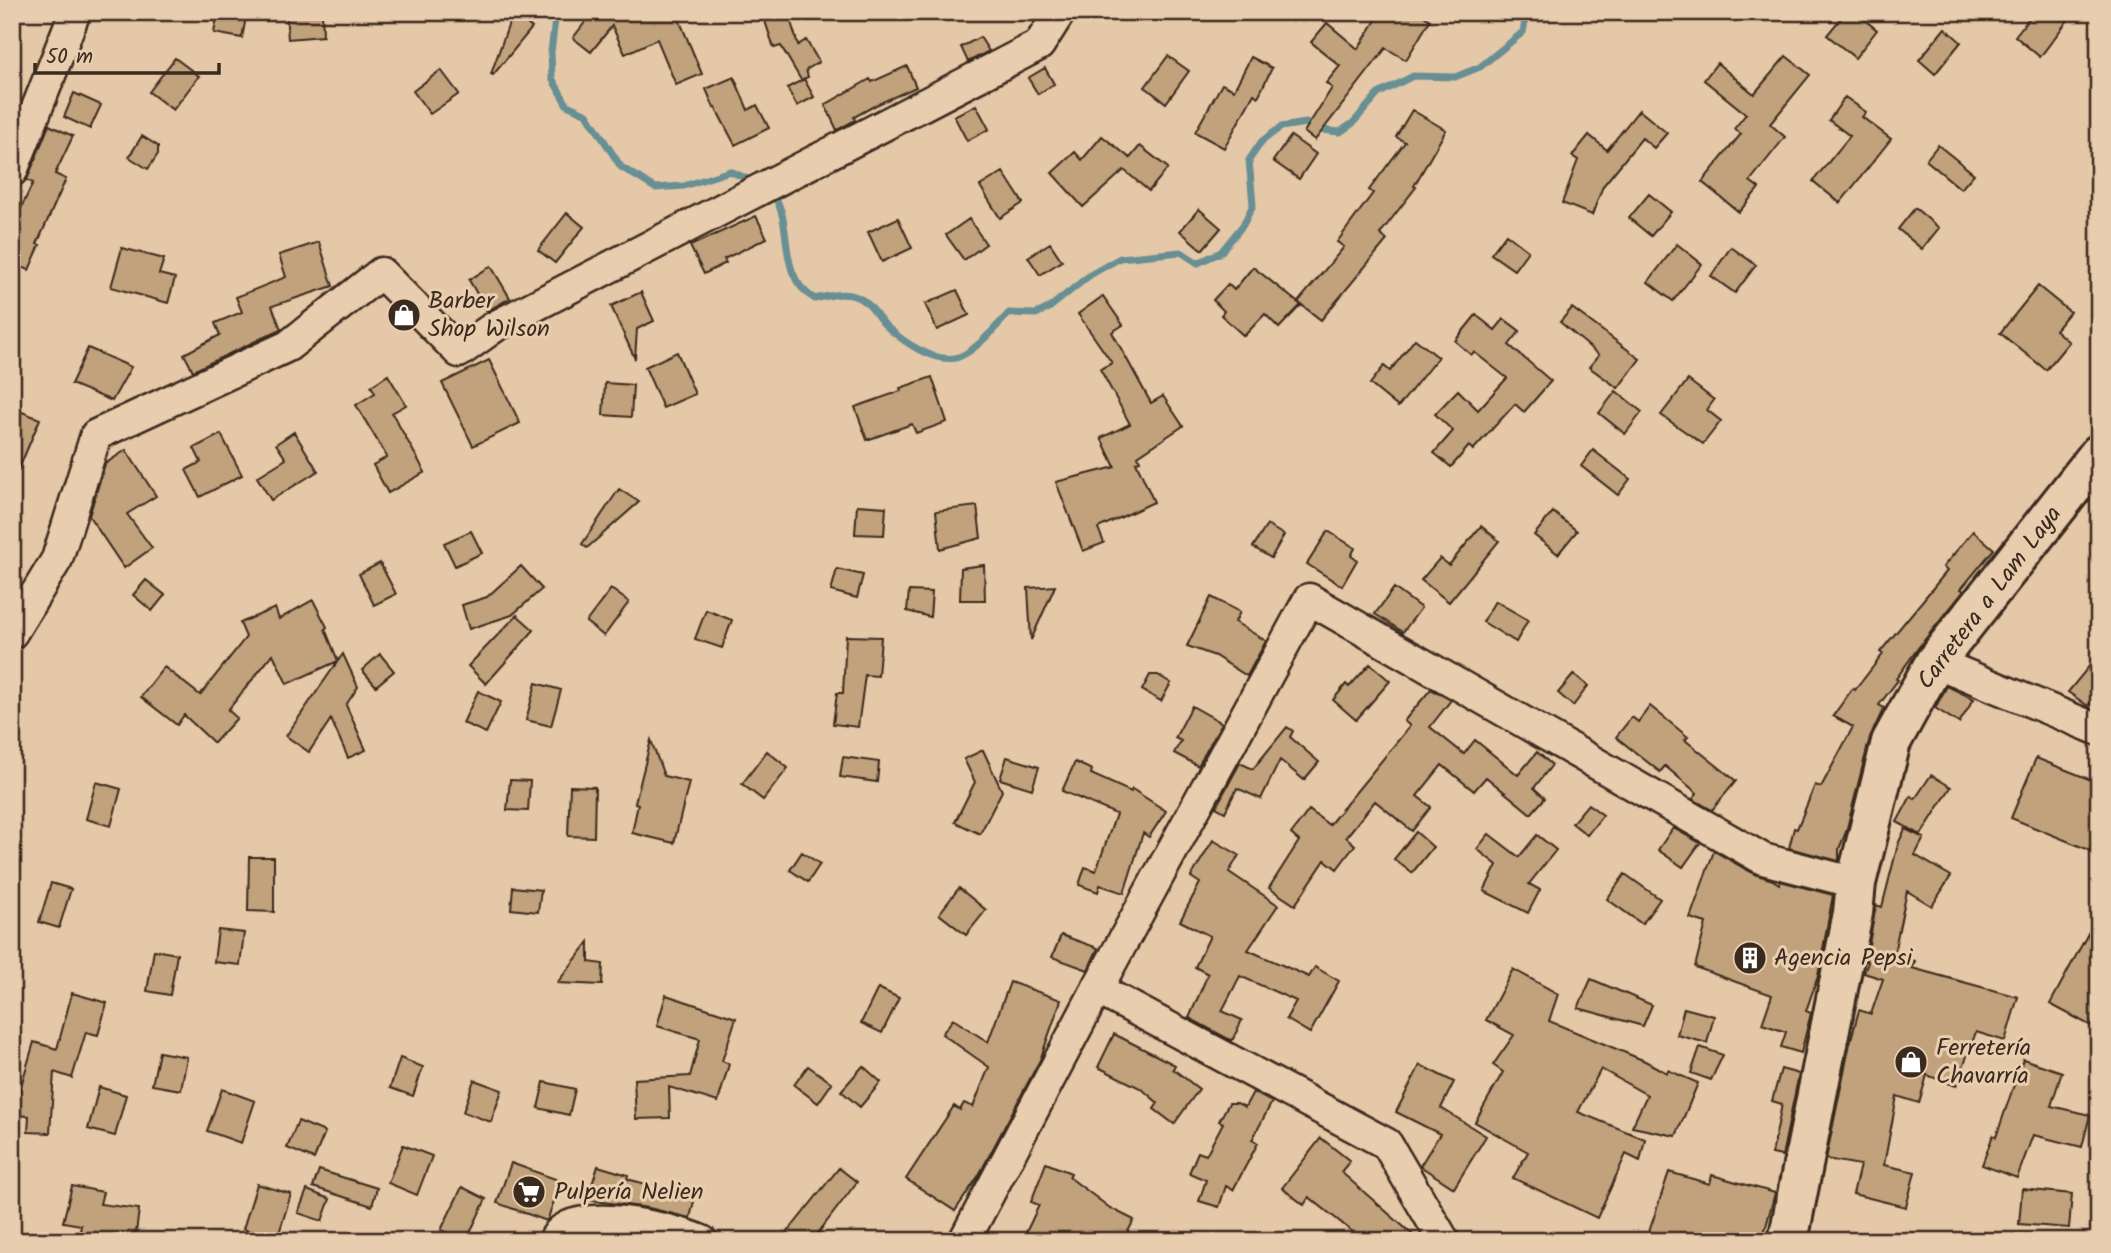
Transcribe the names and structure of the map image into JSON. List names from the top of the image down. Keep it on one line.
{"streets":{"main road":["Carretera a Lam Laya"]},"places":{"shop":["Barber Shop Wilson","Ferretería Chavarría"],"building":["Agencia Pepsi"],"supermarket":["Pulpería Nelien"]},"scale_bar":"50 m"}
